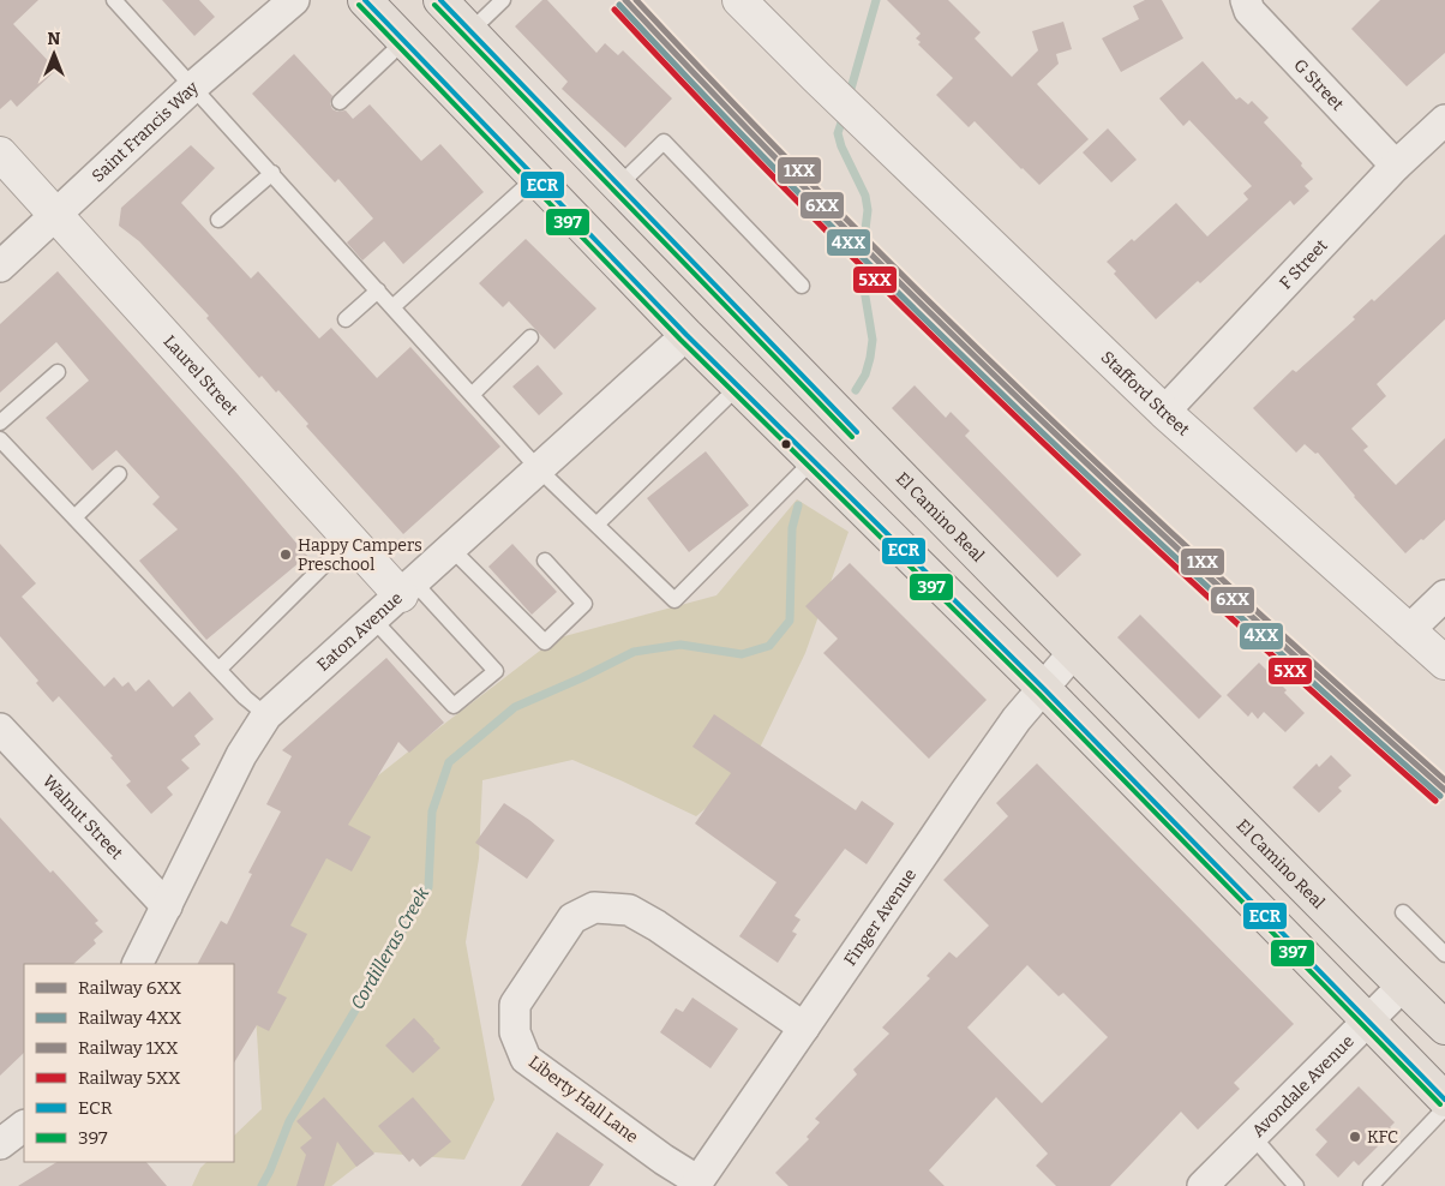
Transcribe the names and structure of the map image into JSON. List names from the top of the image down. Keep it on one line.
{"streets":{"main road":["El Camino Real"],"street":["G Street","Saint Francis Way","F Street","Laurel Street","Stafford Street","Eaton Avenue","Walnut Street","Finger Avenue","Avondale Avenue","Liberty Hall Lane"]},"crossings":[["G Street","F Street"],["Saint Francis Way","Laurel Street"],["F Street","Stafford Street"],["Laurel Street","Eaton Avenue"],["El Camino Real","Finger Avenue"],["El Camino Real","Avondale Avenue"],["Eaton Avenue","Walnut Street"],["Finger Avenue","Liberty Hall Lane"]],"water":["Cordilleras Creek"],"places":["Happy Campers Preschool","KFC"],"lines":["rail line 6XX","rail line 1XX","transit line ECR","rail line 4XX","transit line 397","rail line 5XX"],"legend":["Railway 6XX","Railway 4XX","Railway 1XX","Railway 5XX","ECR","397"],"north":"top"}
